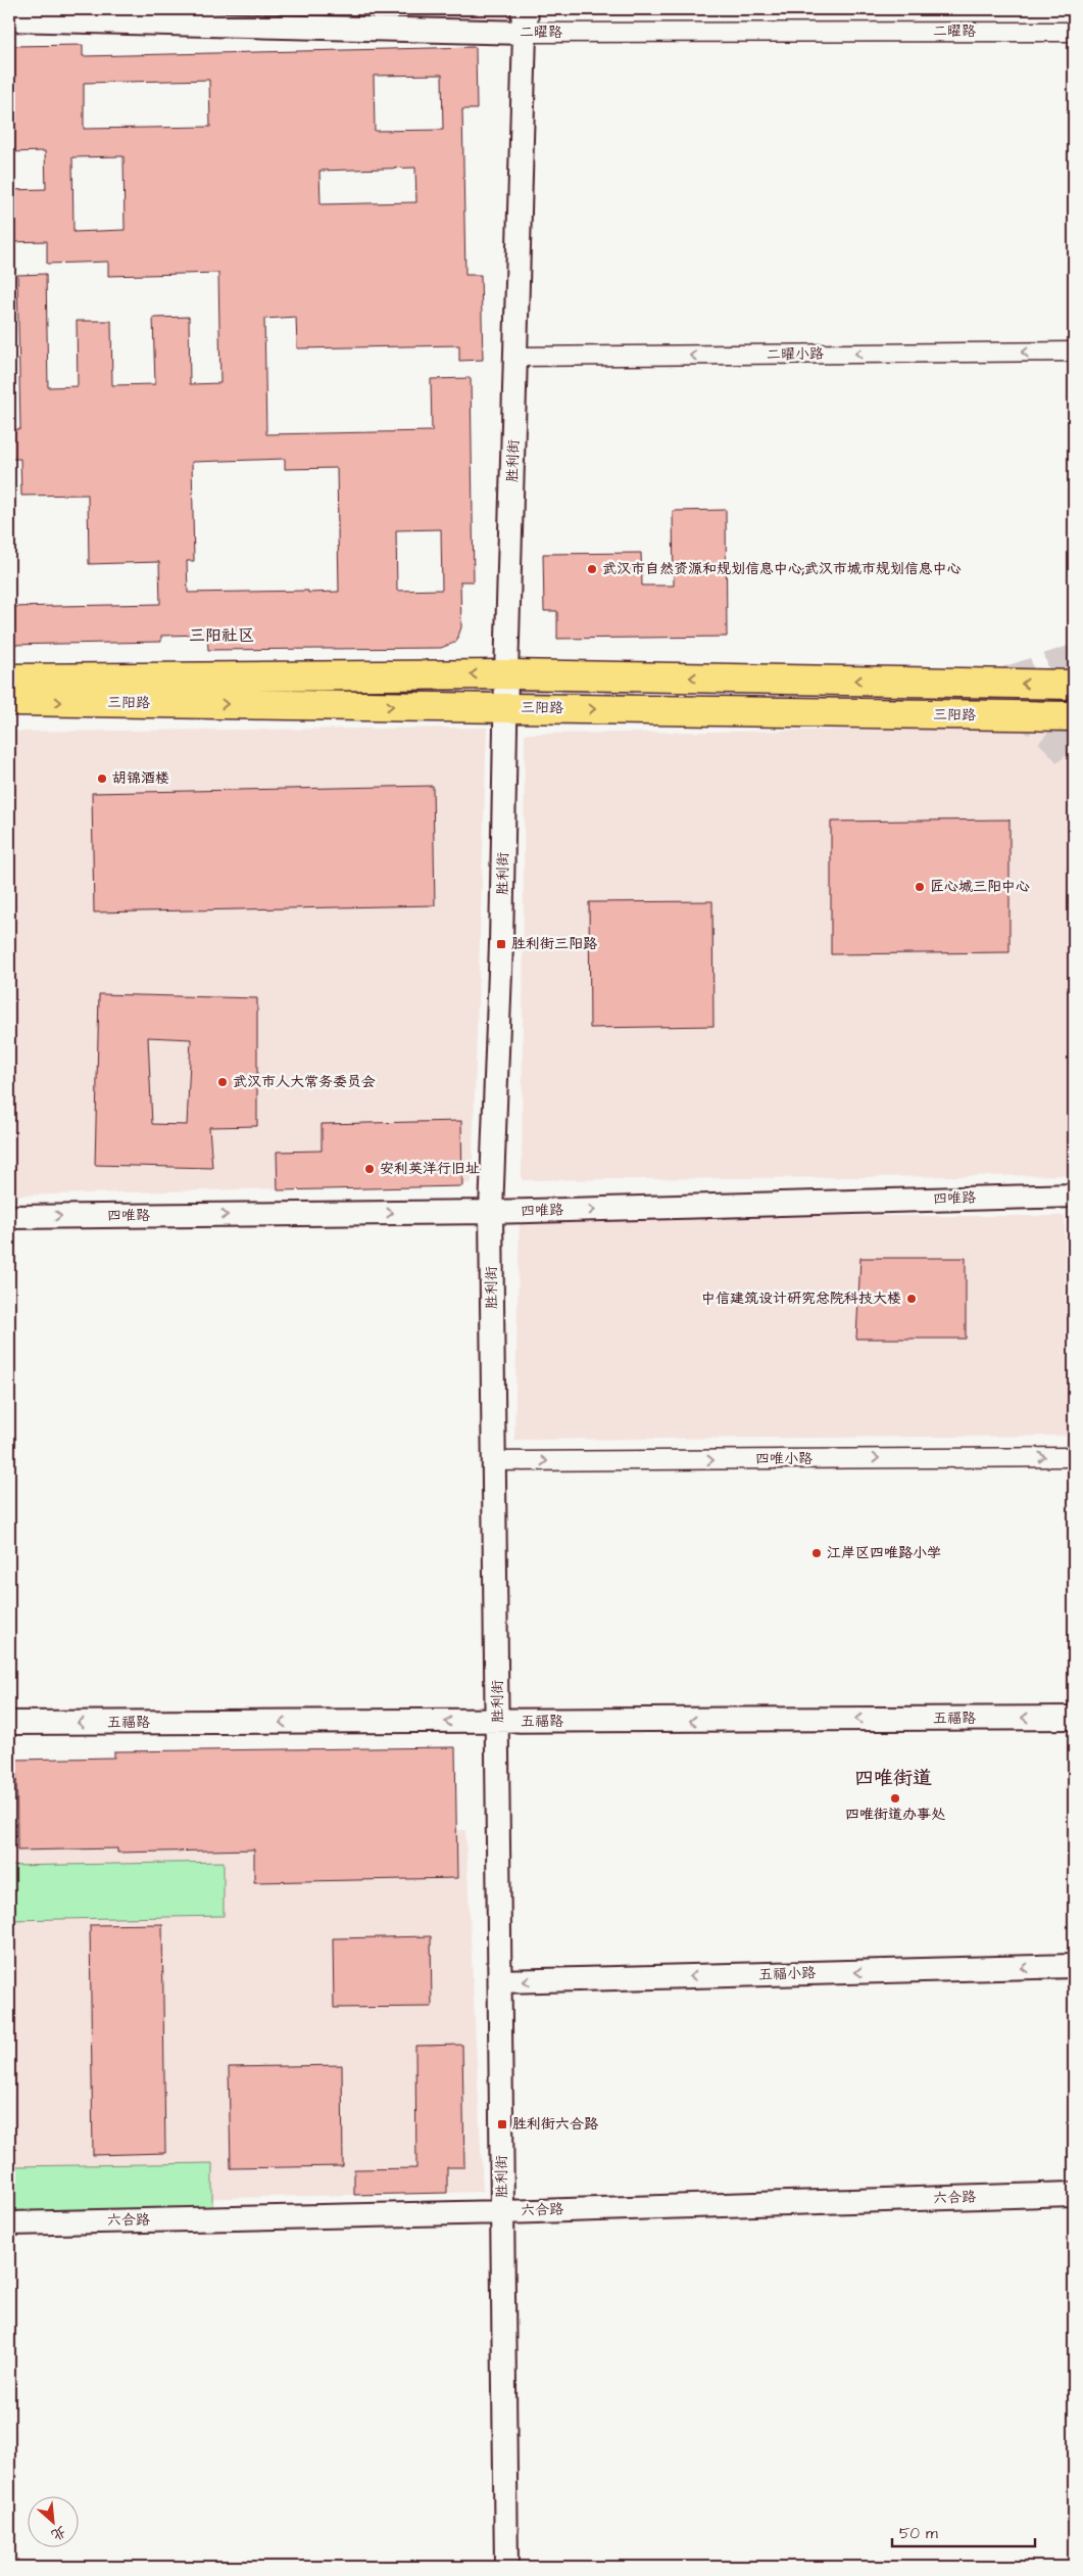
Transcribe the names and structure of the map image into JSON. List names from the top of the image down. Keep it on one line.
{"streets":{"main road":["三阳路"],"street":["二曜路","二曜小路","胜利街","四唯路","四唯小路","五福路","五福小路","六合路"]},"crossings":[["二曜路","胜利街"],["二曜小路","胜利街"],["胜利街","三阳路"],["胜利街","四唯路"],["胜利街","四唯小路"],["胜利街","五福路"],["胜利街","五福小路"],["胜利街","六合路"]],"one_way":["二曜小路","四唯路","四唯小路","五福路","五福小路"],"districts":["三阳社区","四唯街道"],"places":{"other":["武汉市自然资源和规划信息中心;武汉市城市规划信息中心","胡锦酒楼","匠心城三阳中心","武汉市人大常务委员会","安利英洋行旧址","中信建筑设计研究总院科技大楼","江岸区四唯路小学","四唯街道办事处"],"transit":["胜利街三阳路","胜利街六合路"]},"scale_bar":"50 m","north":"bottom right"}
